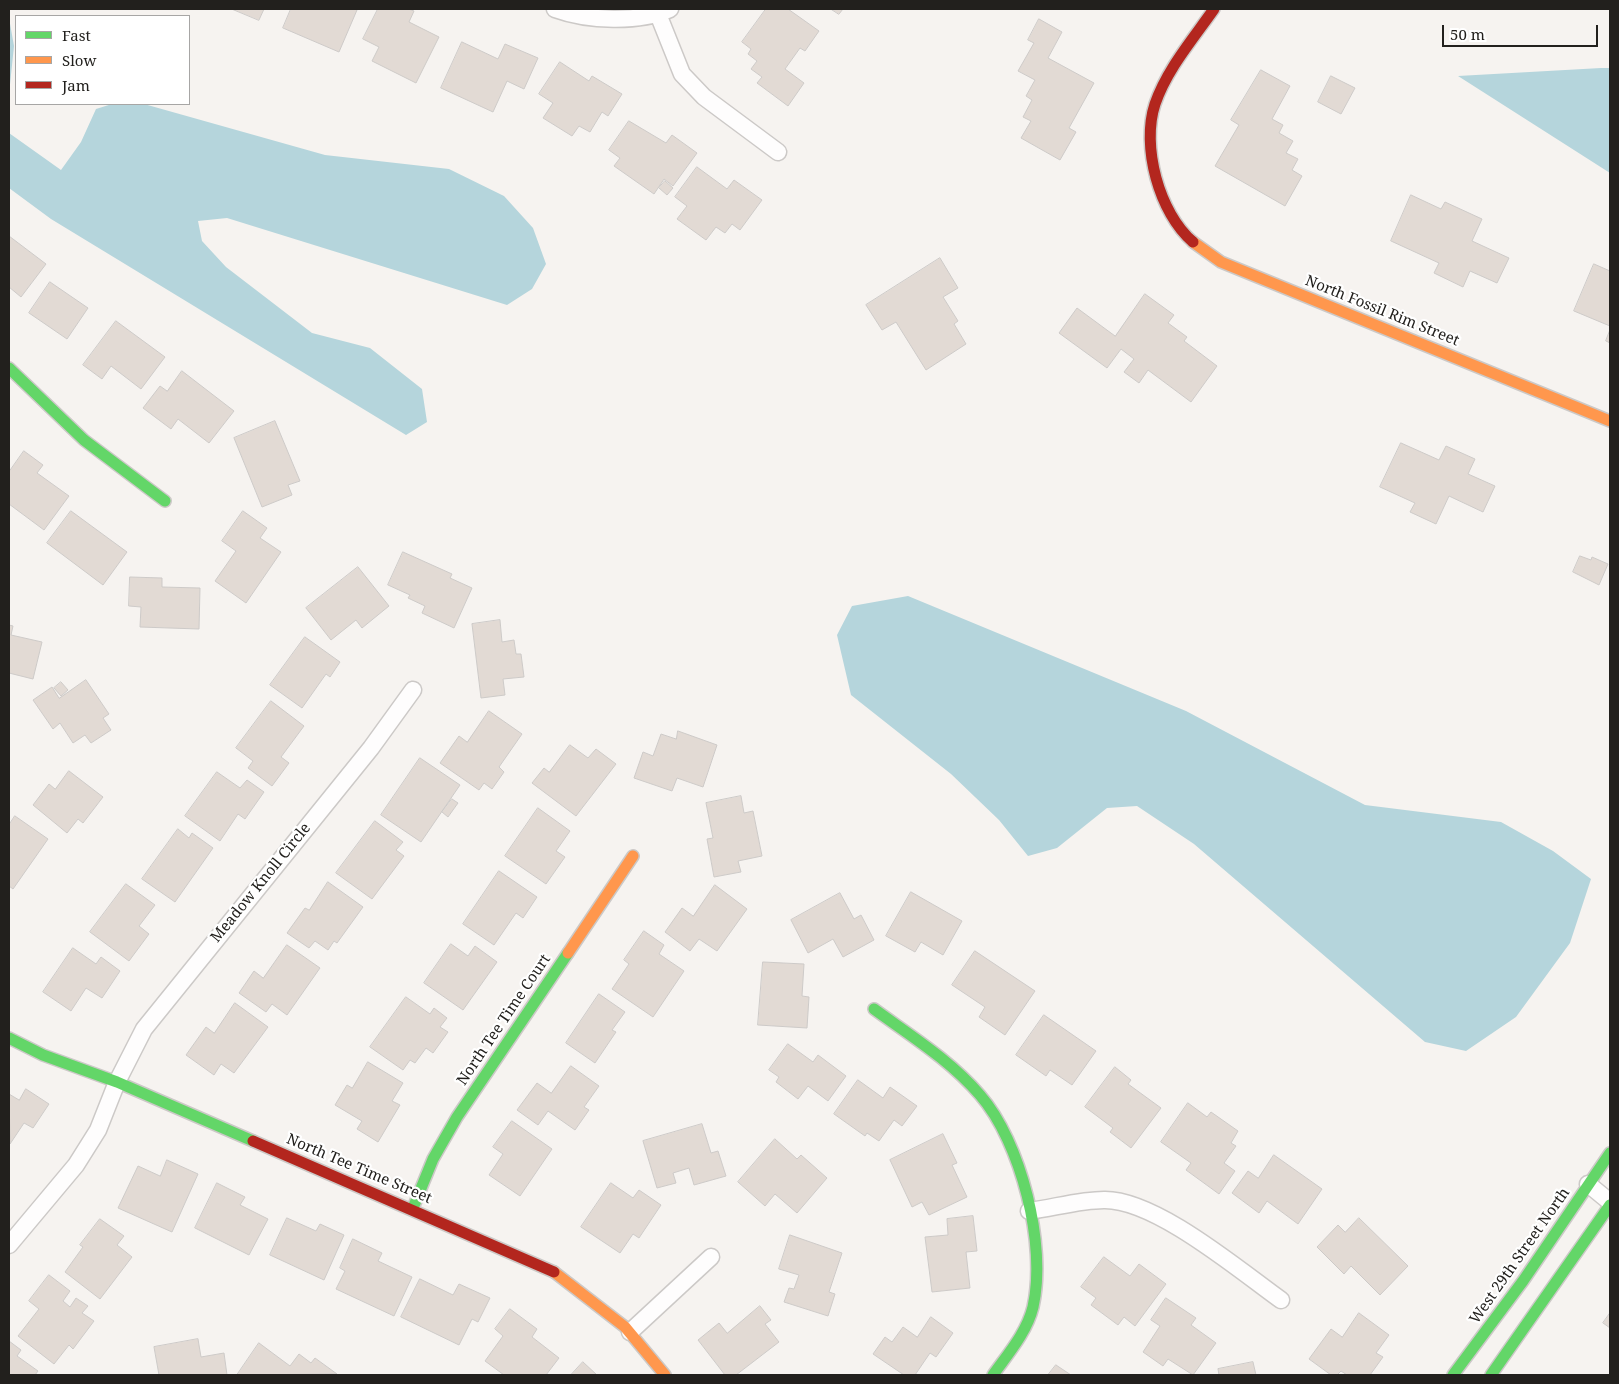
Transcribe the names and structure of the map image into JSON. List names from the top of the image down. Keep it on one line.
{"streets":{"street":["North Fossil Rim Street","Meadow Knoll Circle","North Tee Time Court","North Tee Time Street","West 29th Street North"]},"crossings":[["Meadow Knoll Circle","North Tee Time Street"],["North Tee Time Court","North Tee Time Street"]],"legend":["Fast","Slow","Jam"],"scale_bar":"50 m"}
